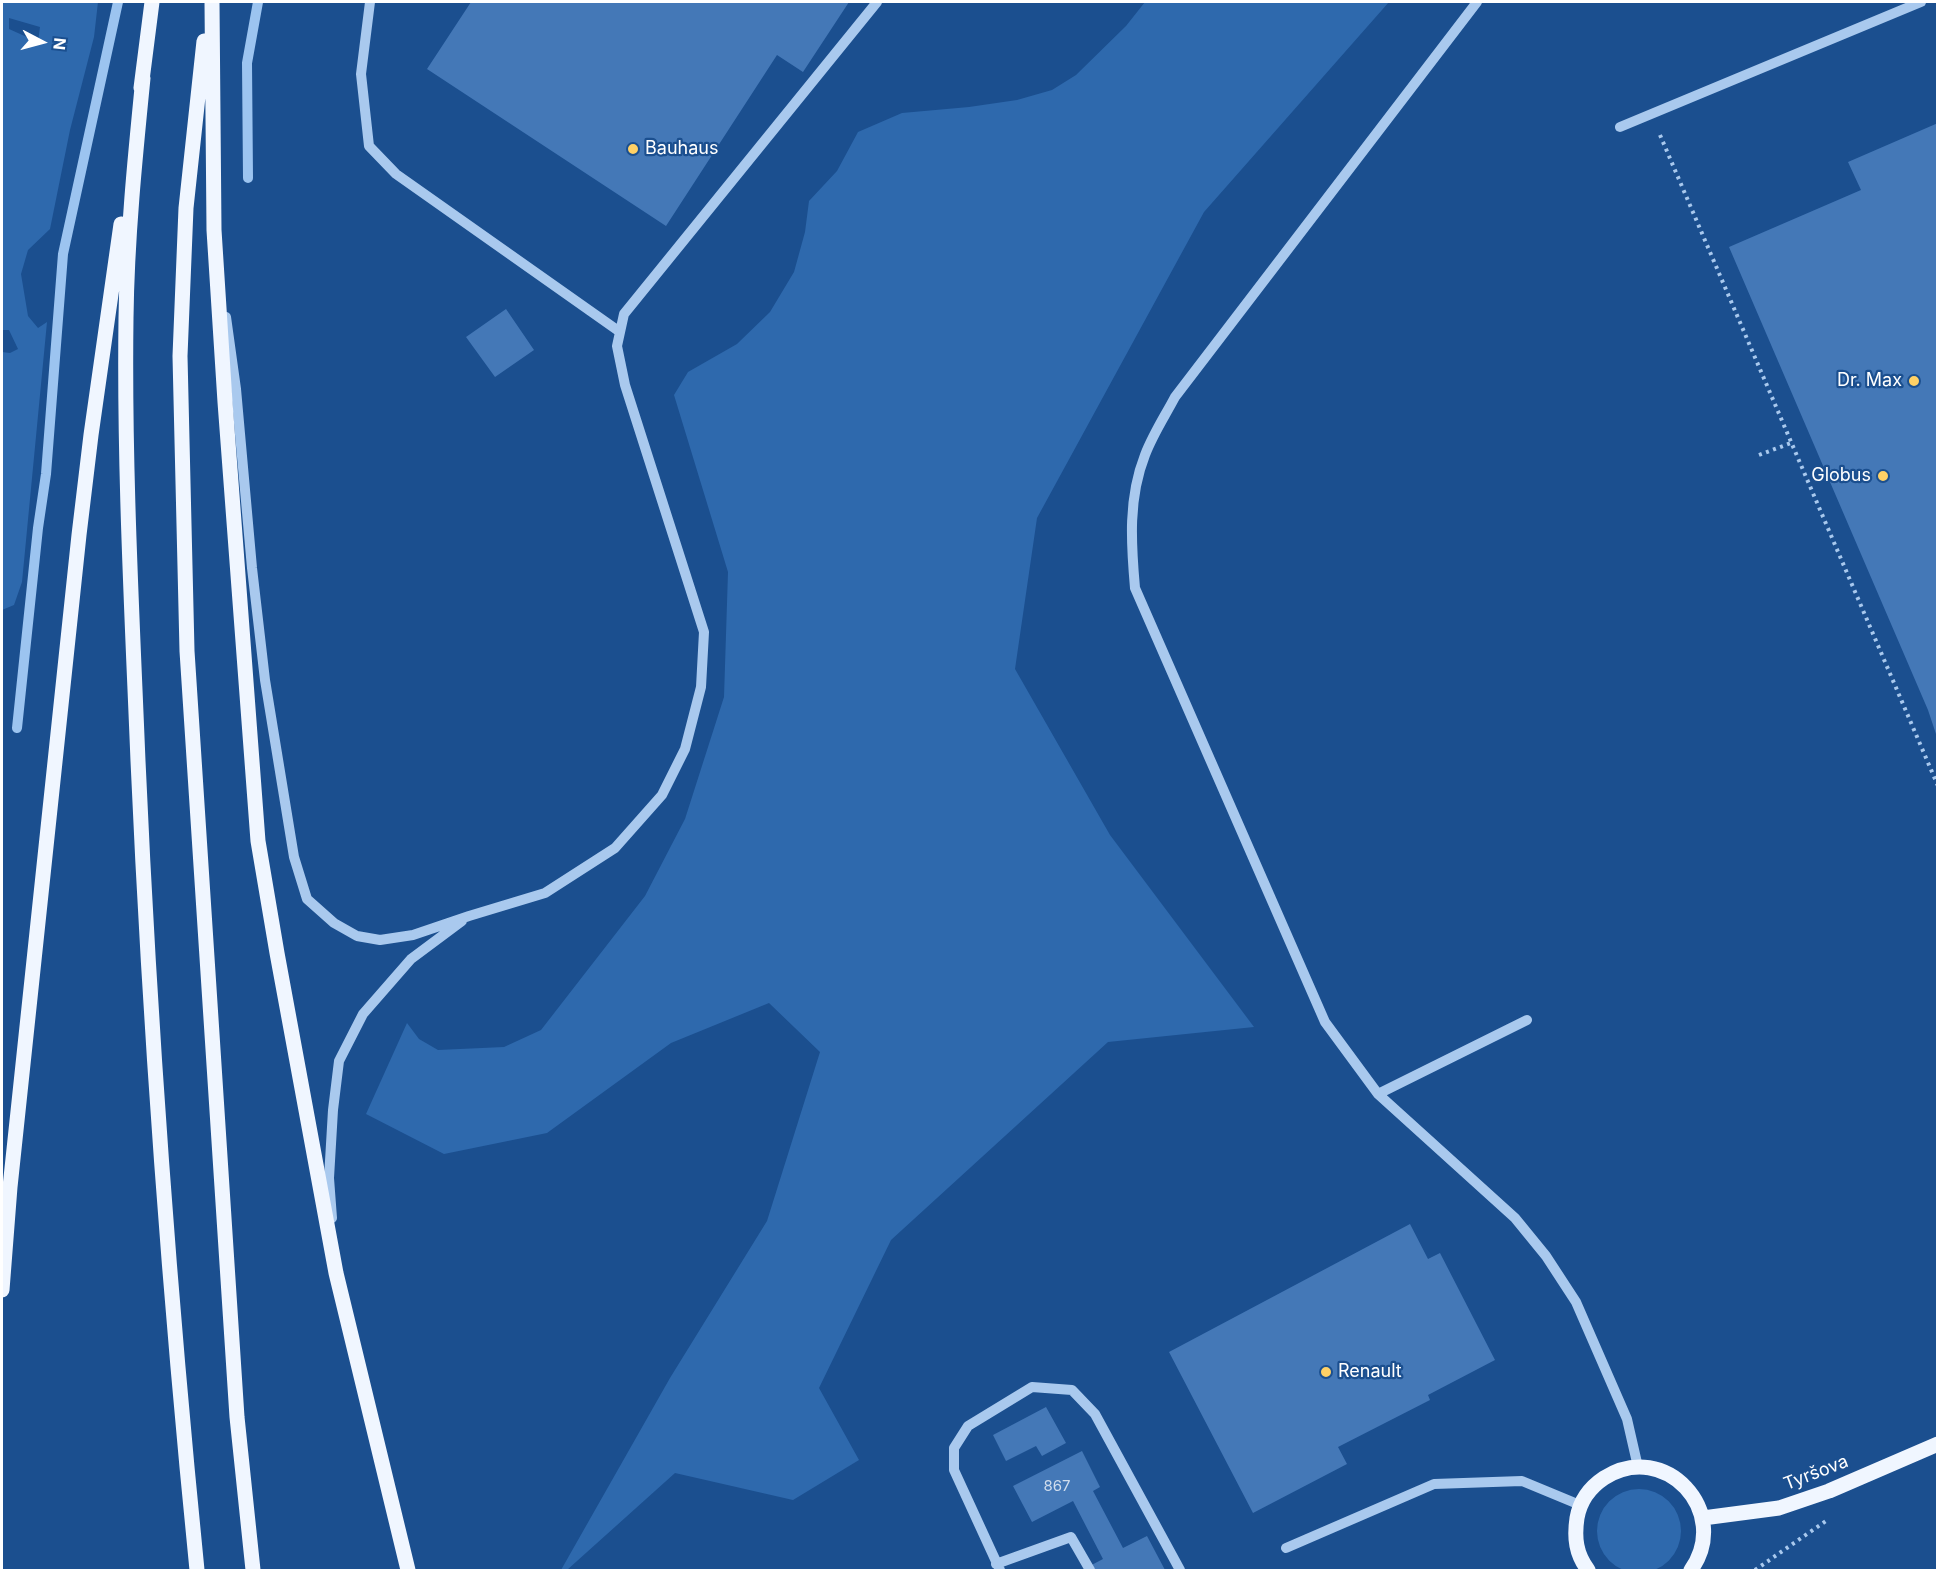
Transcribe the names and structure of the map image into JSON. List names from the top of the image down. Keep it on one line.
{"streets":{"main road":["Tyršova"]},"places":["Bauhaus","Dr. Max","Globus","Renault"],"house_numbers":["867"],"north":"right"}
